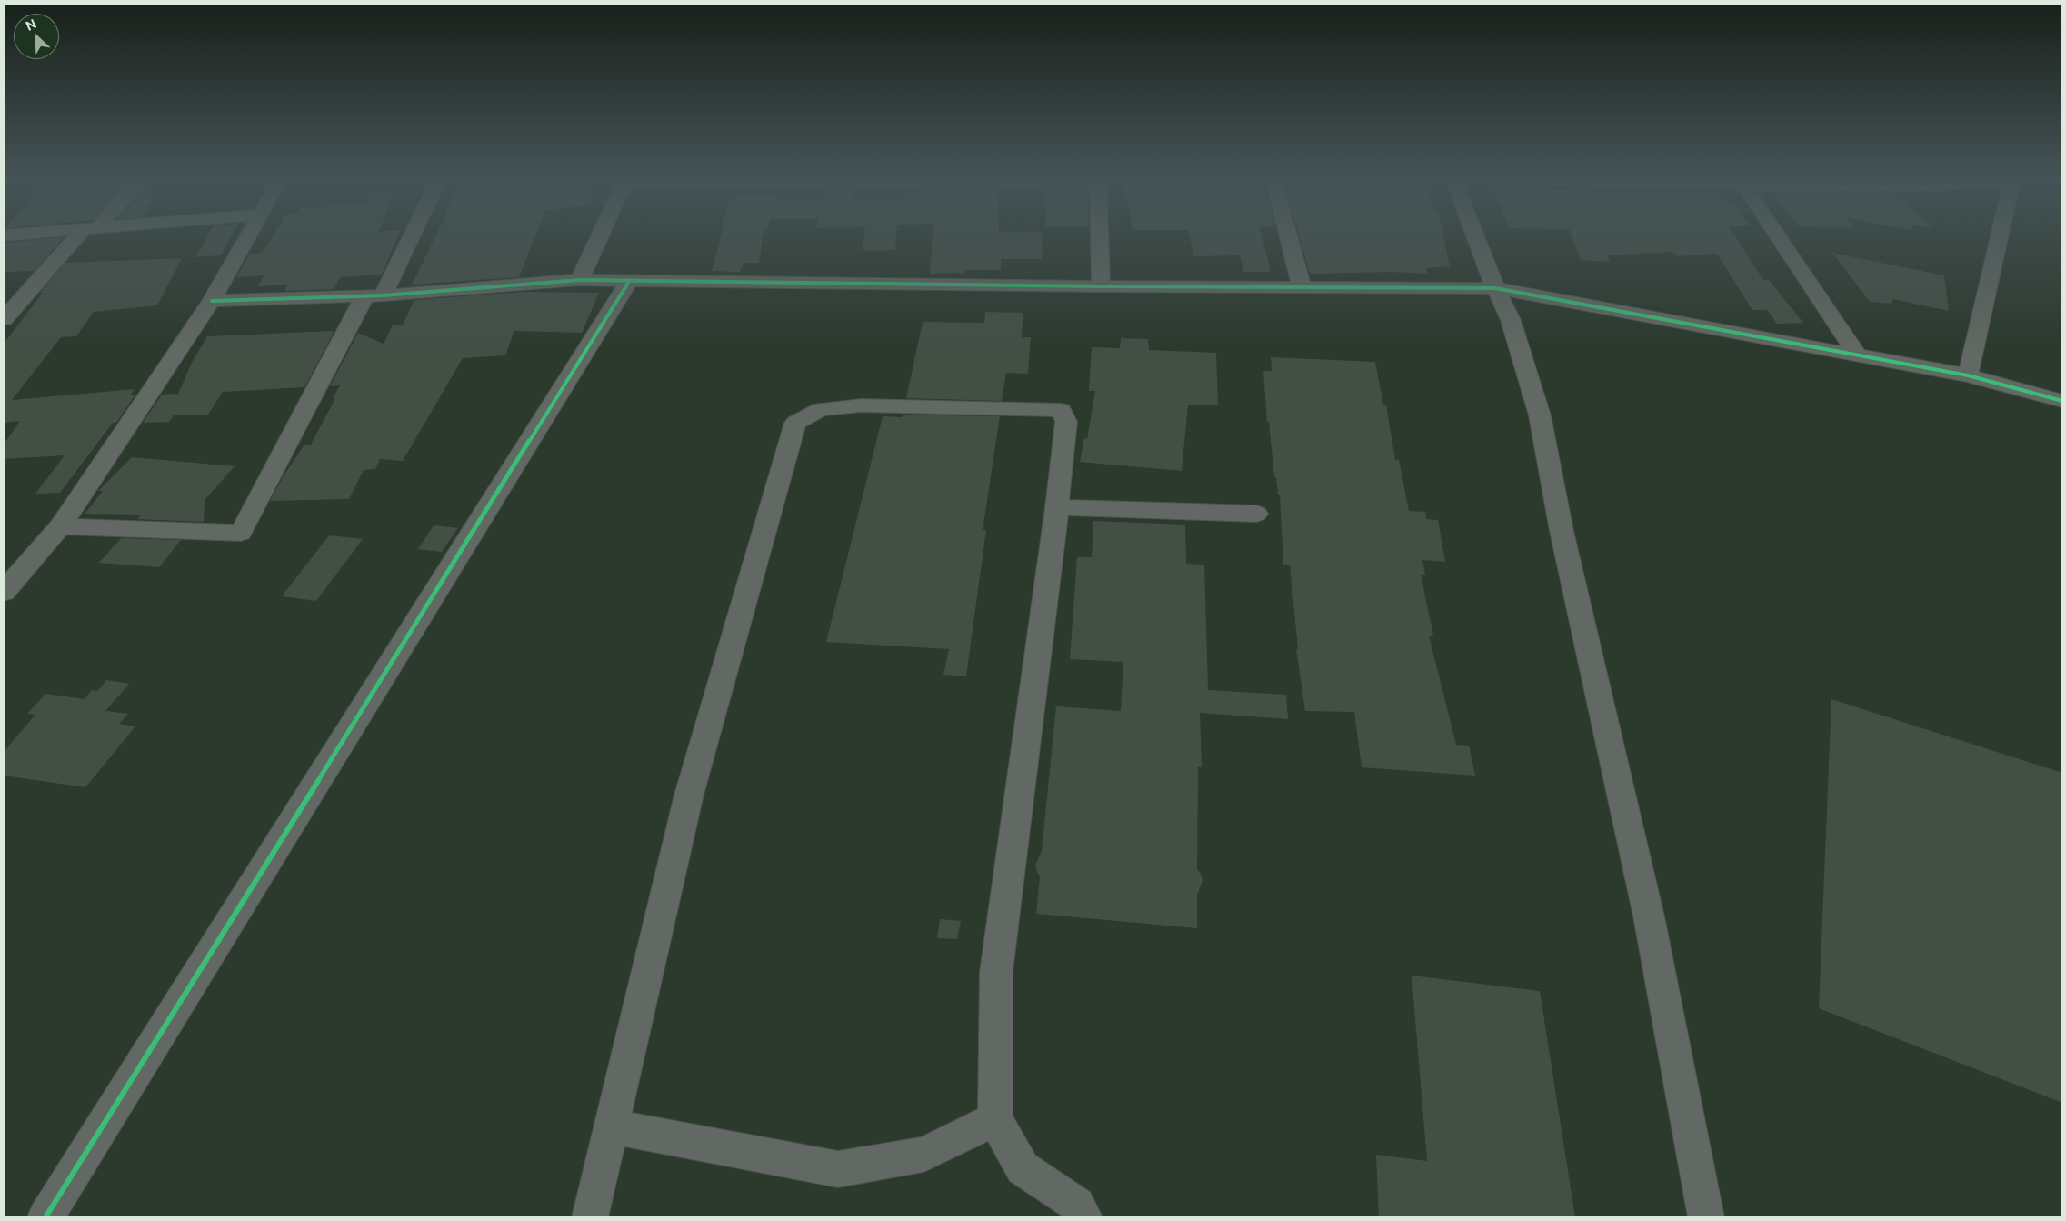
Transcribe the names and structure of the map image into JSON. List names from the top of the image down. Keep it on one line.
{"north":"top left"}
